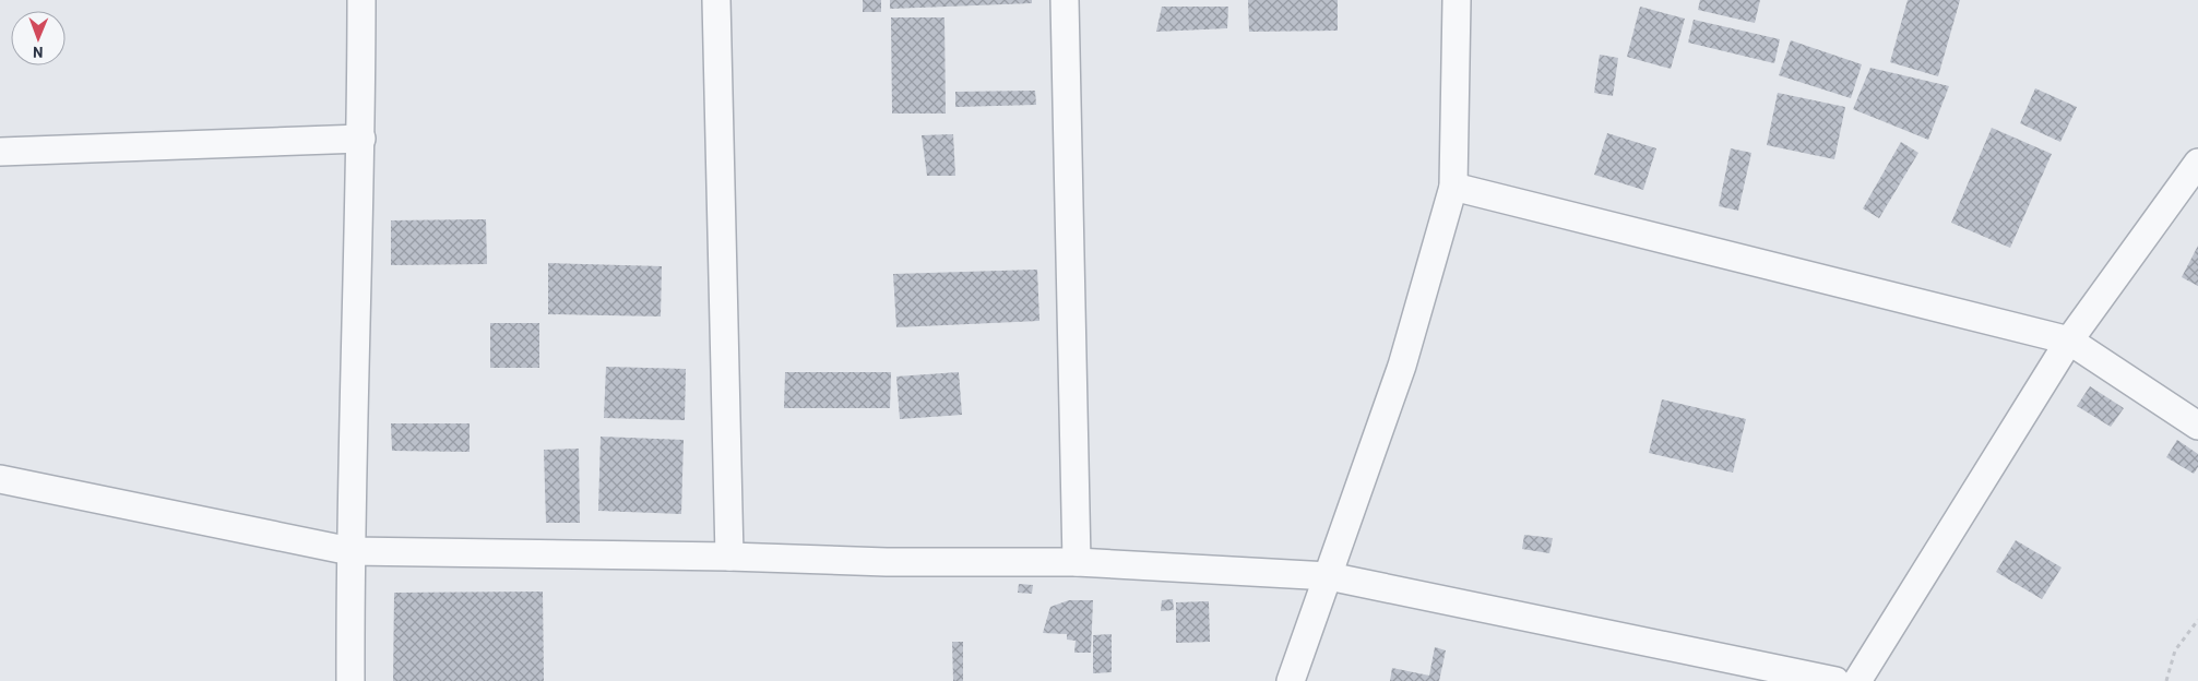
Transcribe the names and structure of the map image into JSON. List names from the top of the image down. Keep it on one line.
{"north":"bottom"}
